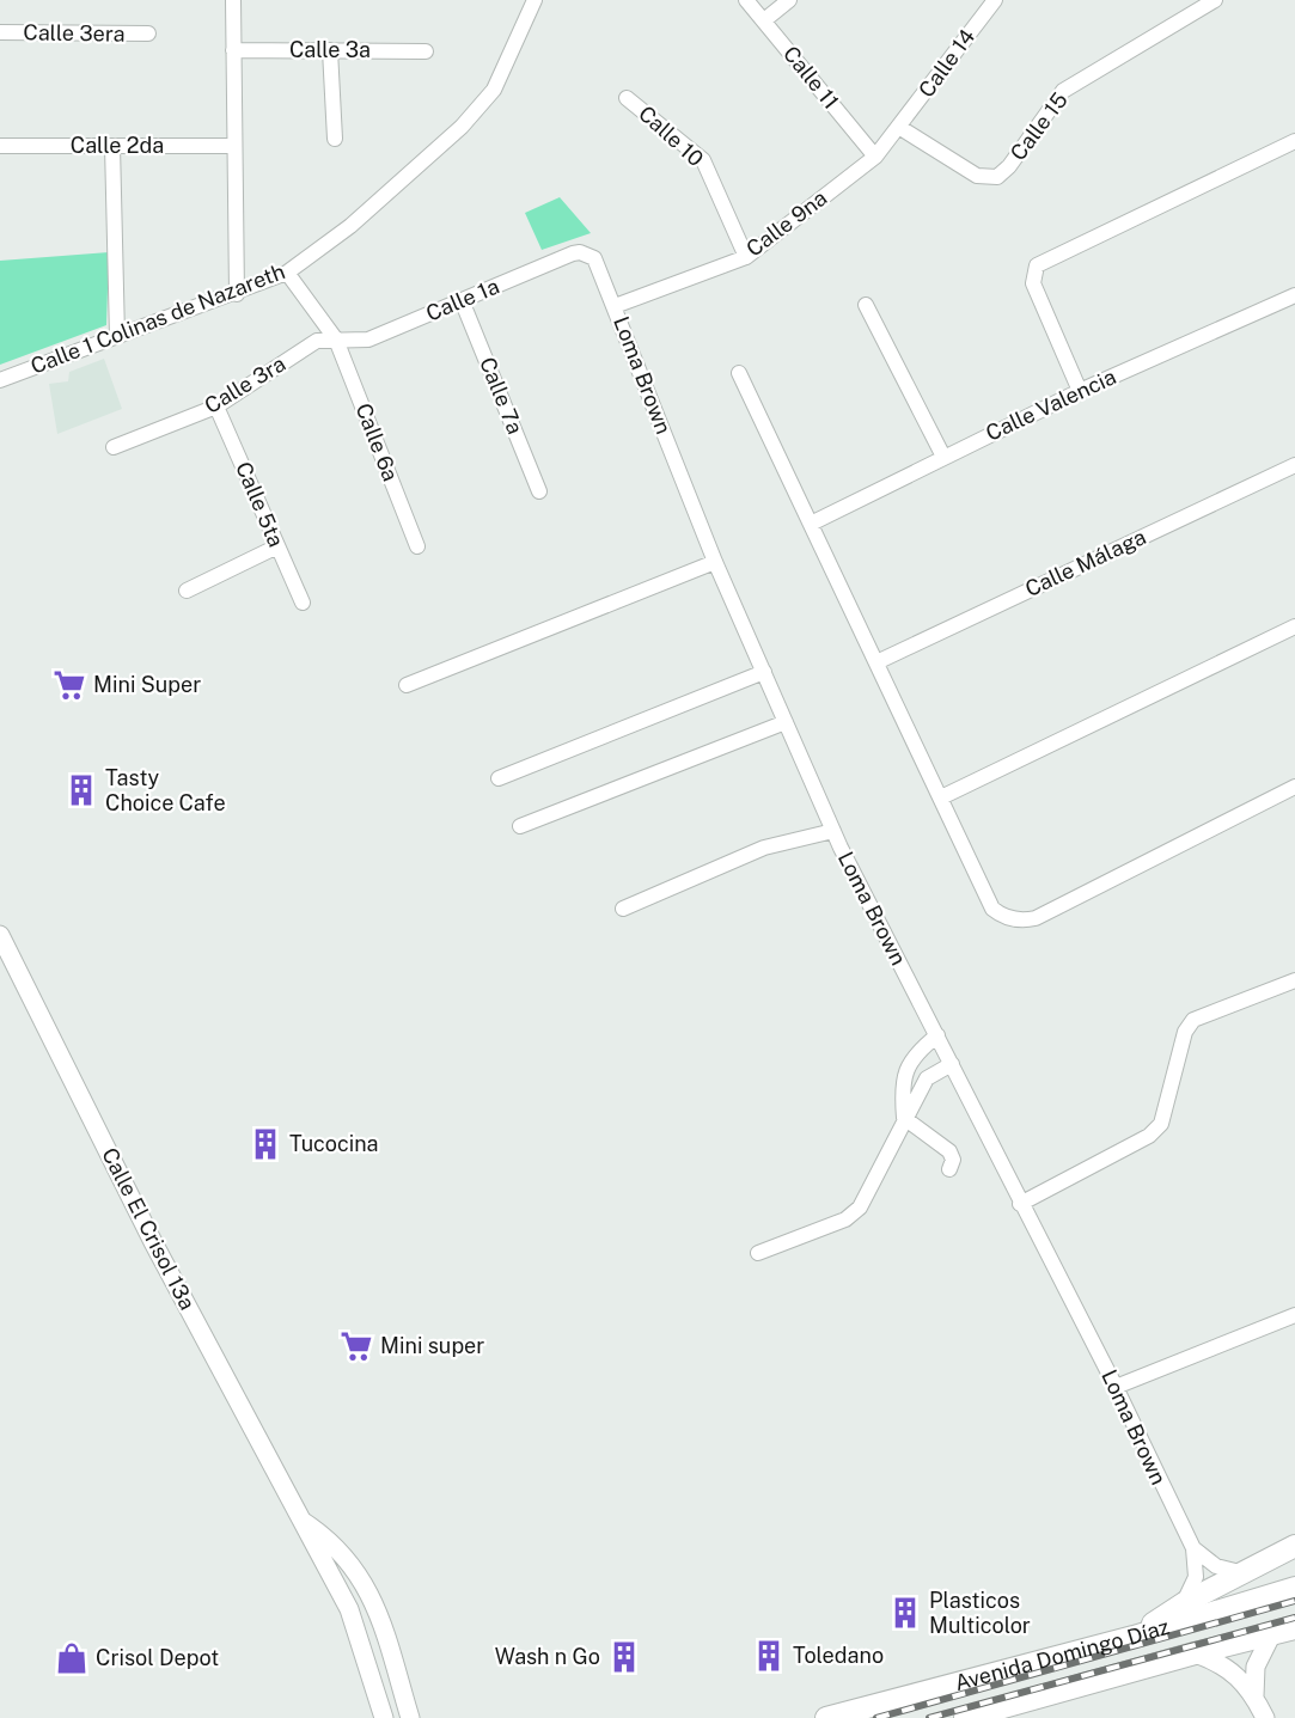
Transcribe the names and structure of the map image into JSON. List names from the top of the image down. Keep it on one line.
{"streets":{"main road":["Avenida Domingo Díaz"],"street":["Calle 3era","Calle 3a","Calle 14","Calle 11","Calle 15","Calle 10","Calle 2da","Calle 9na","Calle 1a","Calle 1 Colinas de Nazareth","Loma Brown","Calle 3ra","Calle 7a","Calle Valencia","Calle 6a","Calle 5ta","Calle Málaga","Calle El Crisol 13a"]},"crossings":[["Calle 14","Calle 15"],["Calle 14","Calle 9na"],["Calle 11","Calle 9na"],["Calle 15","Calle 9na"],["Calle 10","Calle 9na"],["Calle 9na","Loma Brown"],["Calle 1a","Loma Brown"],["Calle 1a","Calle 3ra"],["Calle 1a","Calle 7a"],["Calle 1a","Calle 6a"],["Calle 1 Colinas de Nazareth","Calle 6a"],["Calle 3ra","Calle 6a"],["Calle 3ra","Calle 5ta"]],"places":{"supermarket":["Mini Super","Mini super"],"building":["Tasty Choice Cafe","Tucocina","Plasticos Multicolor","Toledano","Wash n Go"],"shop":["Crisol Depot"]}}
